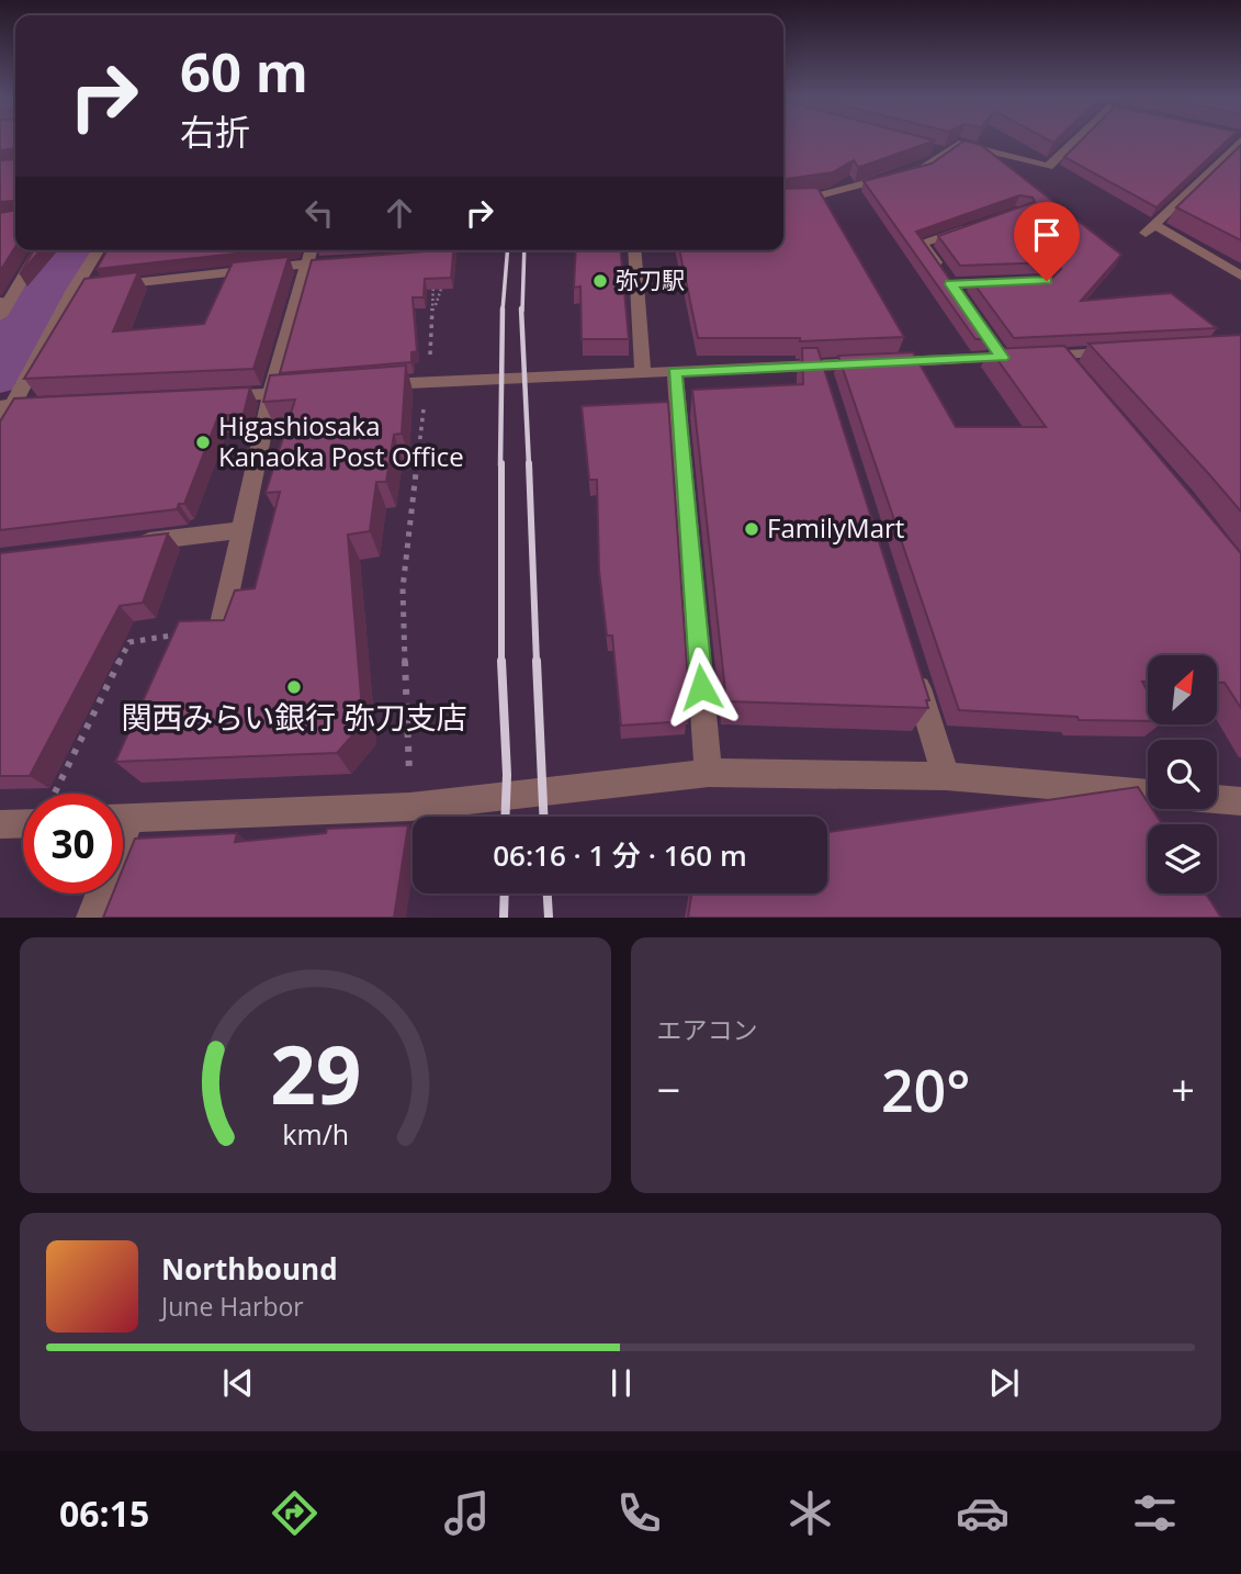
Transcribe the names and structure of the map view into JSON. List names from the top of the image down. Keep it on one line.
{"places":["弥刀駅","Higashiosaka Kanaoka Post Office","FamilyMart","関西みらい銀行 弥刀支店"],"north":"top right","page":{"turn":["60 m","右折"],"limit":"30","trip":"06:16 · 1 分 · 160 m","tile":"エアコン","heat":["−","20°","+"],"song":["Northbound","June Harbor"],"tabs":"06:15","gauge":["29","km/h"]}}
